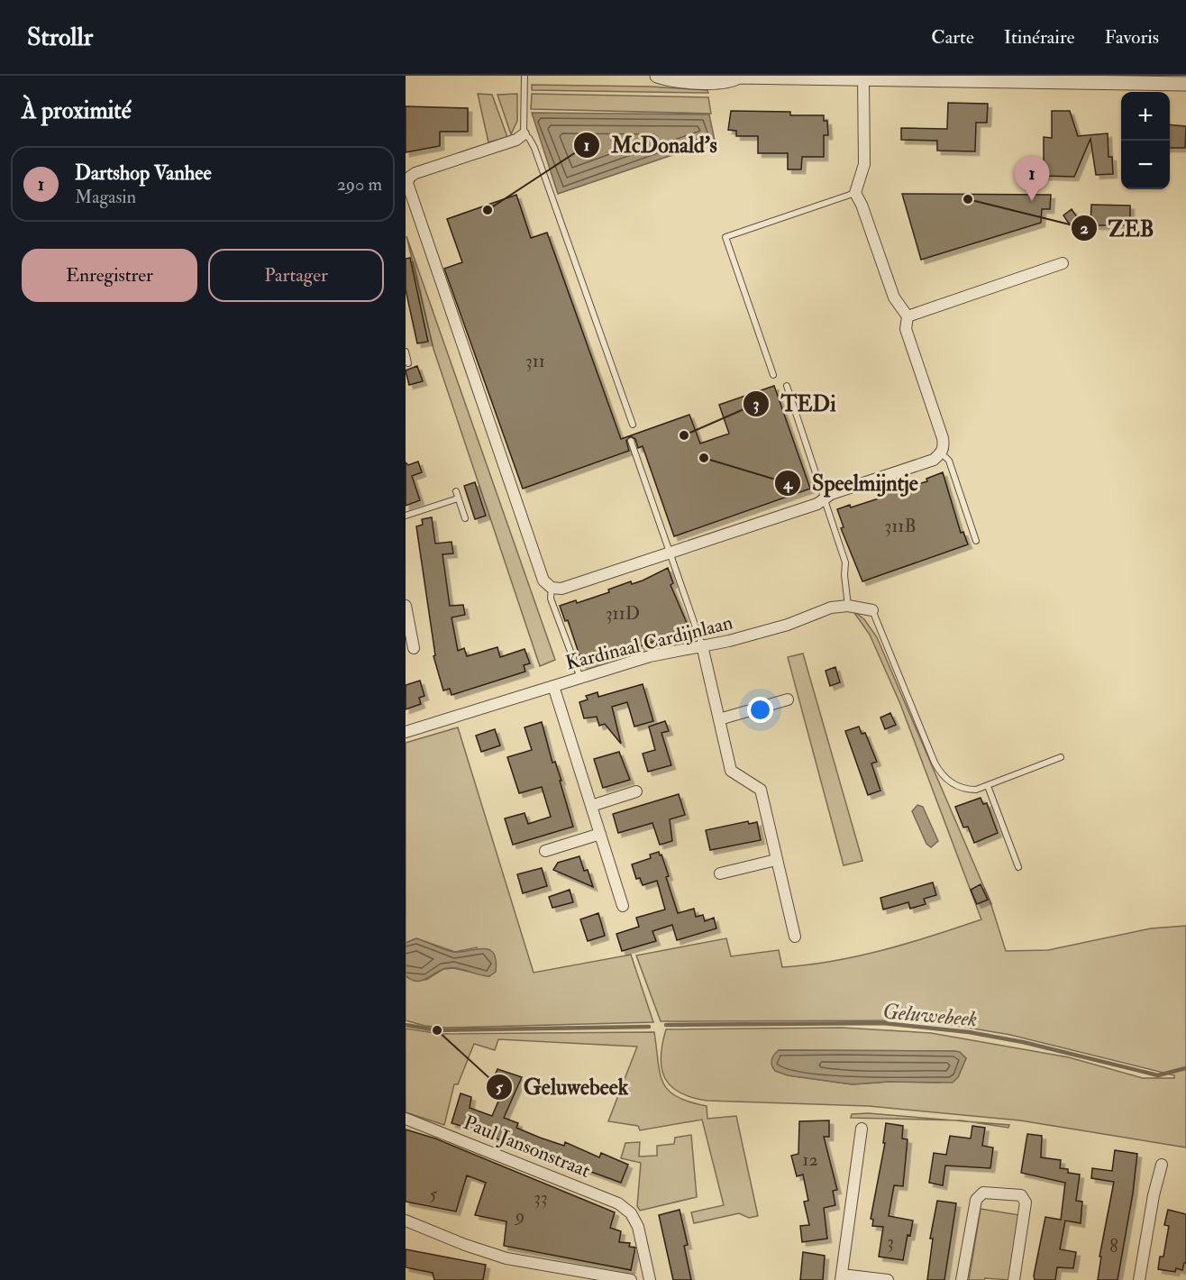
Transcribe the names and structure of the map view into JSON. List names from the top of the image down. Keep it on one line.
{"streets":{"street":["Kardinaal Cardijnlaan","Paul Jansonstraat"]},"water":["Geluwebeek"],"places":["ZEB","McDonald's","TEDi","Speelmijntje","Geluwebeek"],"house_numbers":["311","311B","311D","12","5","33","9","3","8"],"page":{"header":"Strollr","nav":["Carte","Itinéraire","Favoris"],"heading":"À proximité","map_buttons":["+","−"],"list":[{"mark":"1","name":"Dartshop Vanhee","note":"Magasin","value":"290 m"}],"pins":"1","buttons":["Enregistrer","Partager"]}}
